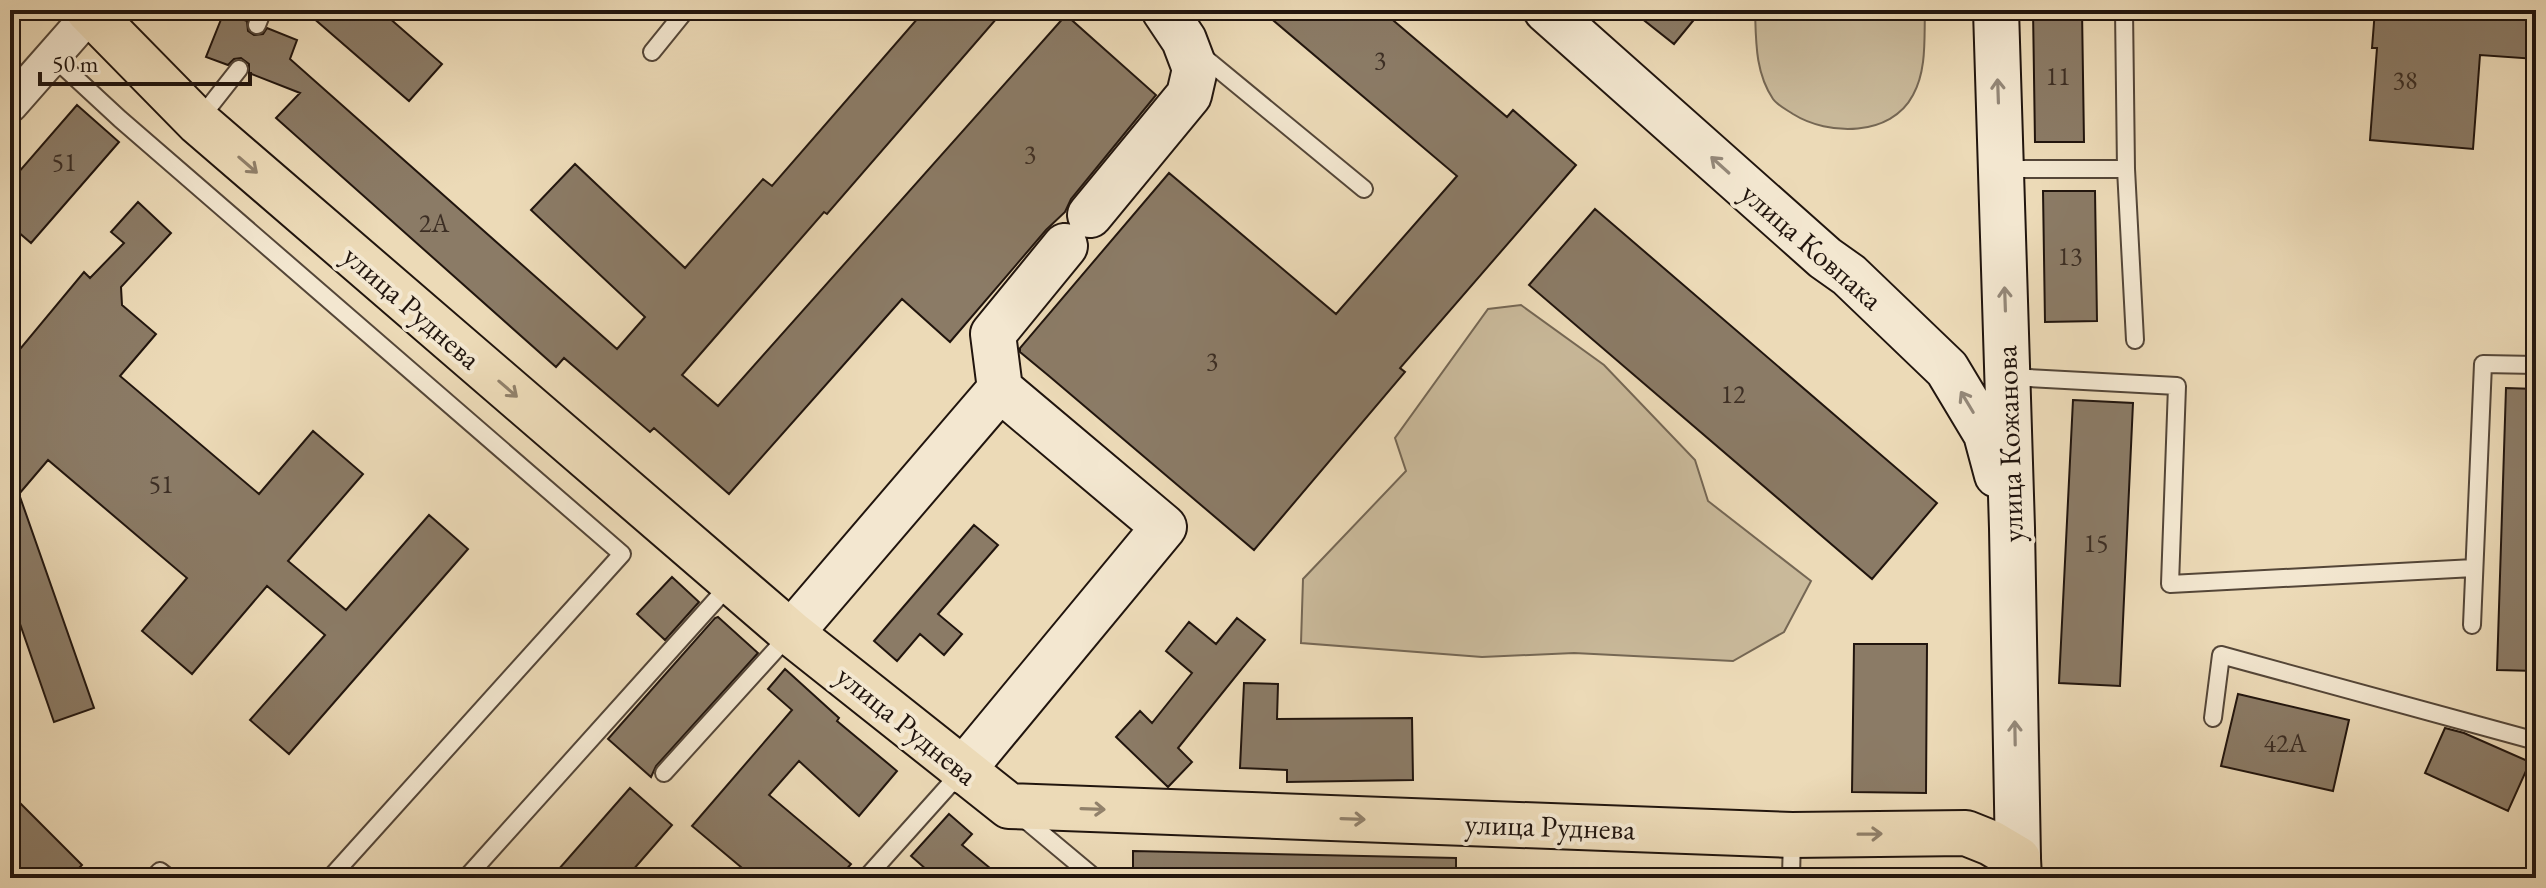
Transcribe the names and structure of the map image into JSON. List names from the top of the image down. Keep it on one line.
{"streets":{"main road":["улица Руднева"],"street":["улица Ковпака","улица Кожанова"]},"crossings":[["улица Ковпака","улица Кожанова"],["улица Руднева","улица Кожанова"]],"one_way":["улица Ковпака","улица Руднева","улица Кожанова"],"house_numbers":["3","11","38","3","51","2А","13","3","12","51","15","42А"],"scale_bar":"50 m"}
